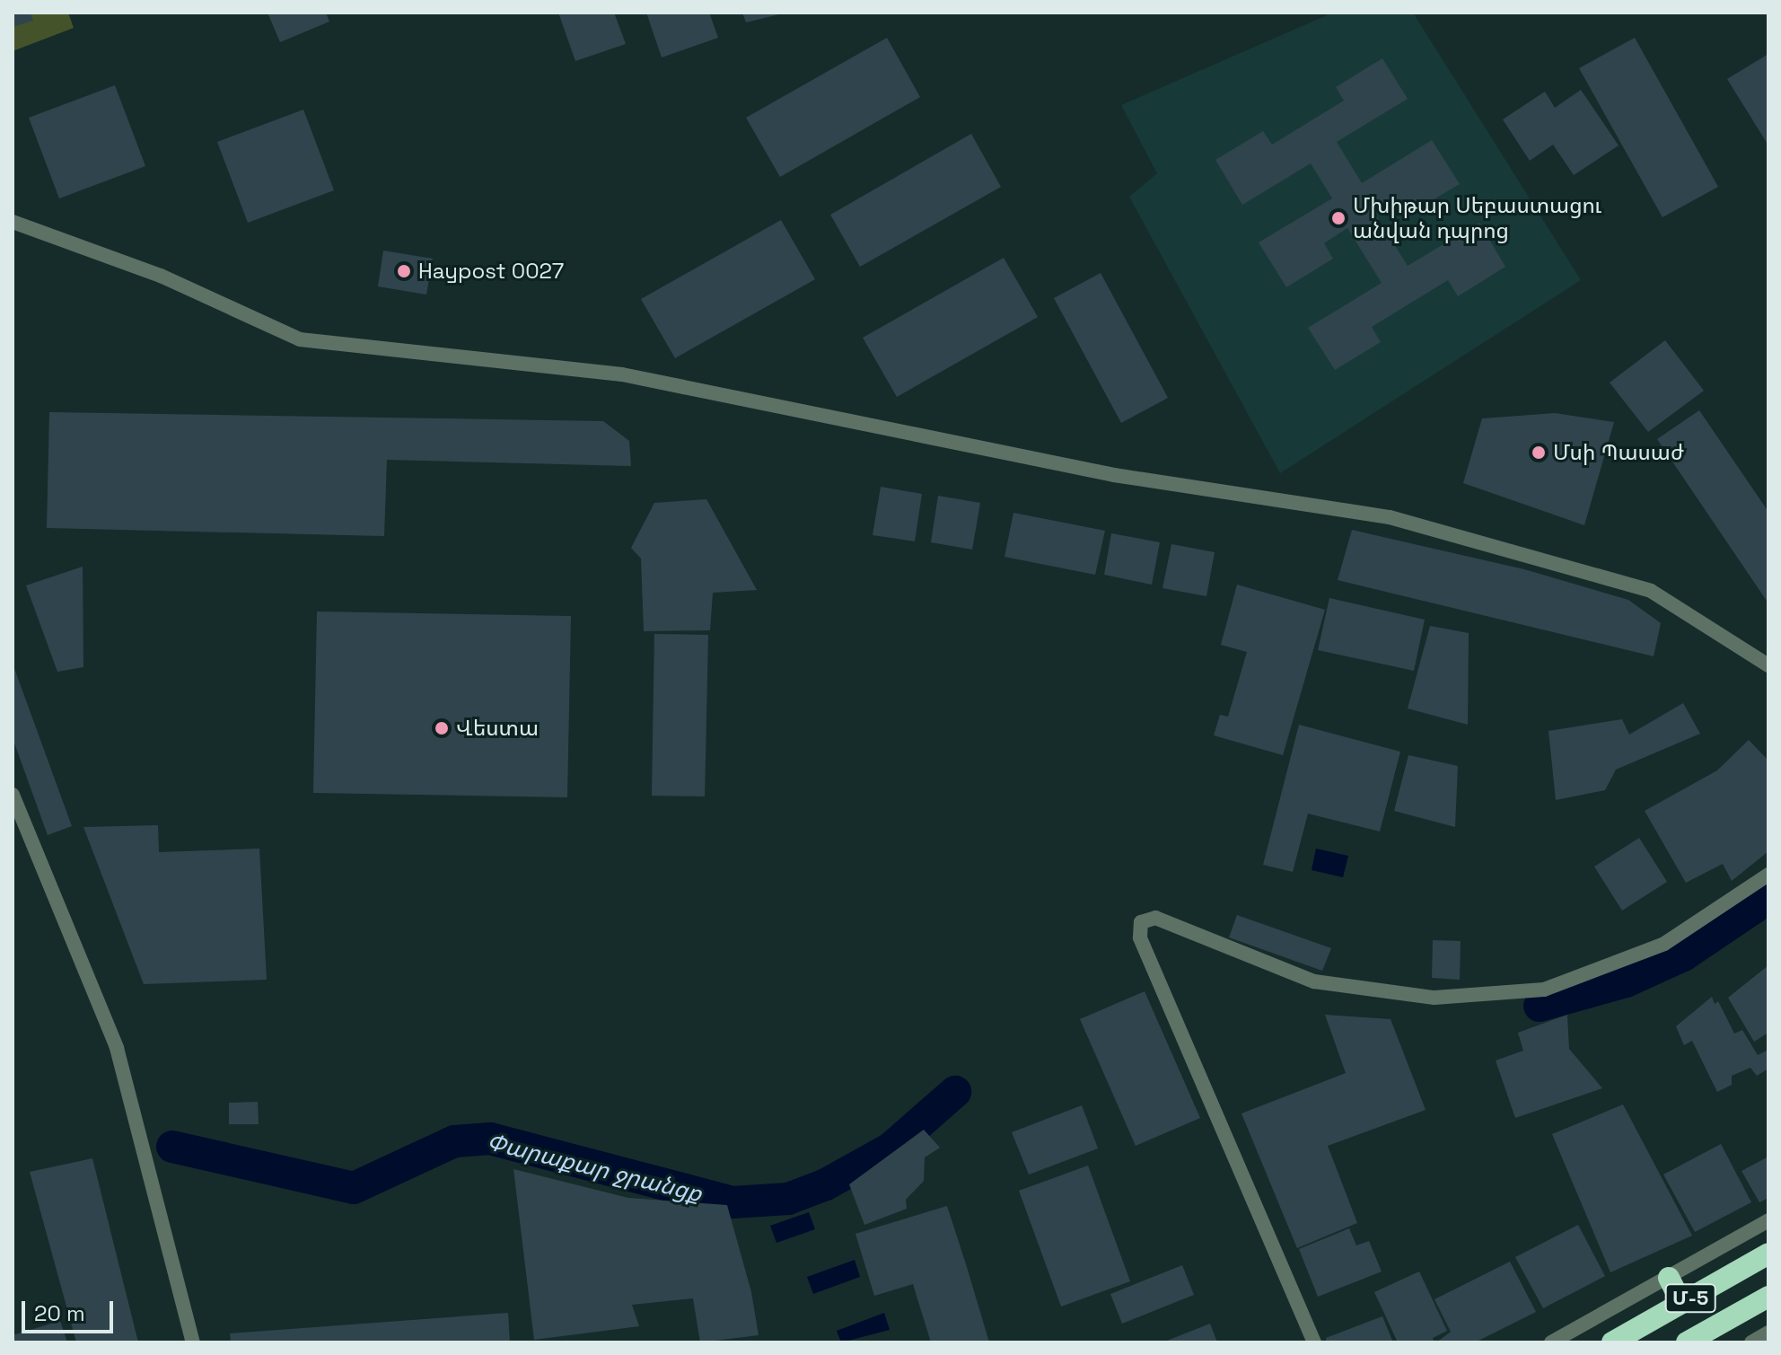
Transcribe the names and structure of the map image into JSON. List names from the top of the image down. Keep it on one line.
{"streets":{"highway":["Մ-5"]},"water":["Փարաքար ջրանցք"],"places":["Մխիթար Սեբաստացու անվան դպրոց","Haypost 0027","Մսի Պասաժ","Վեստա"],"scale_bar":"20 m"}
